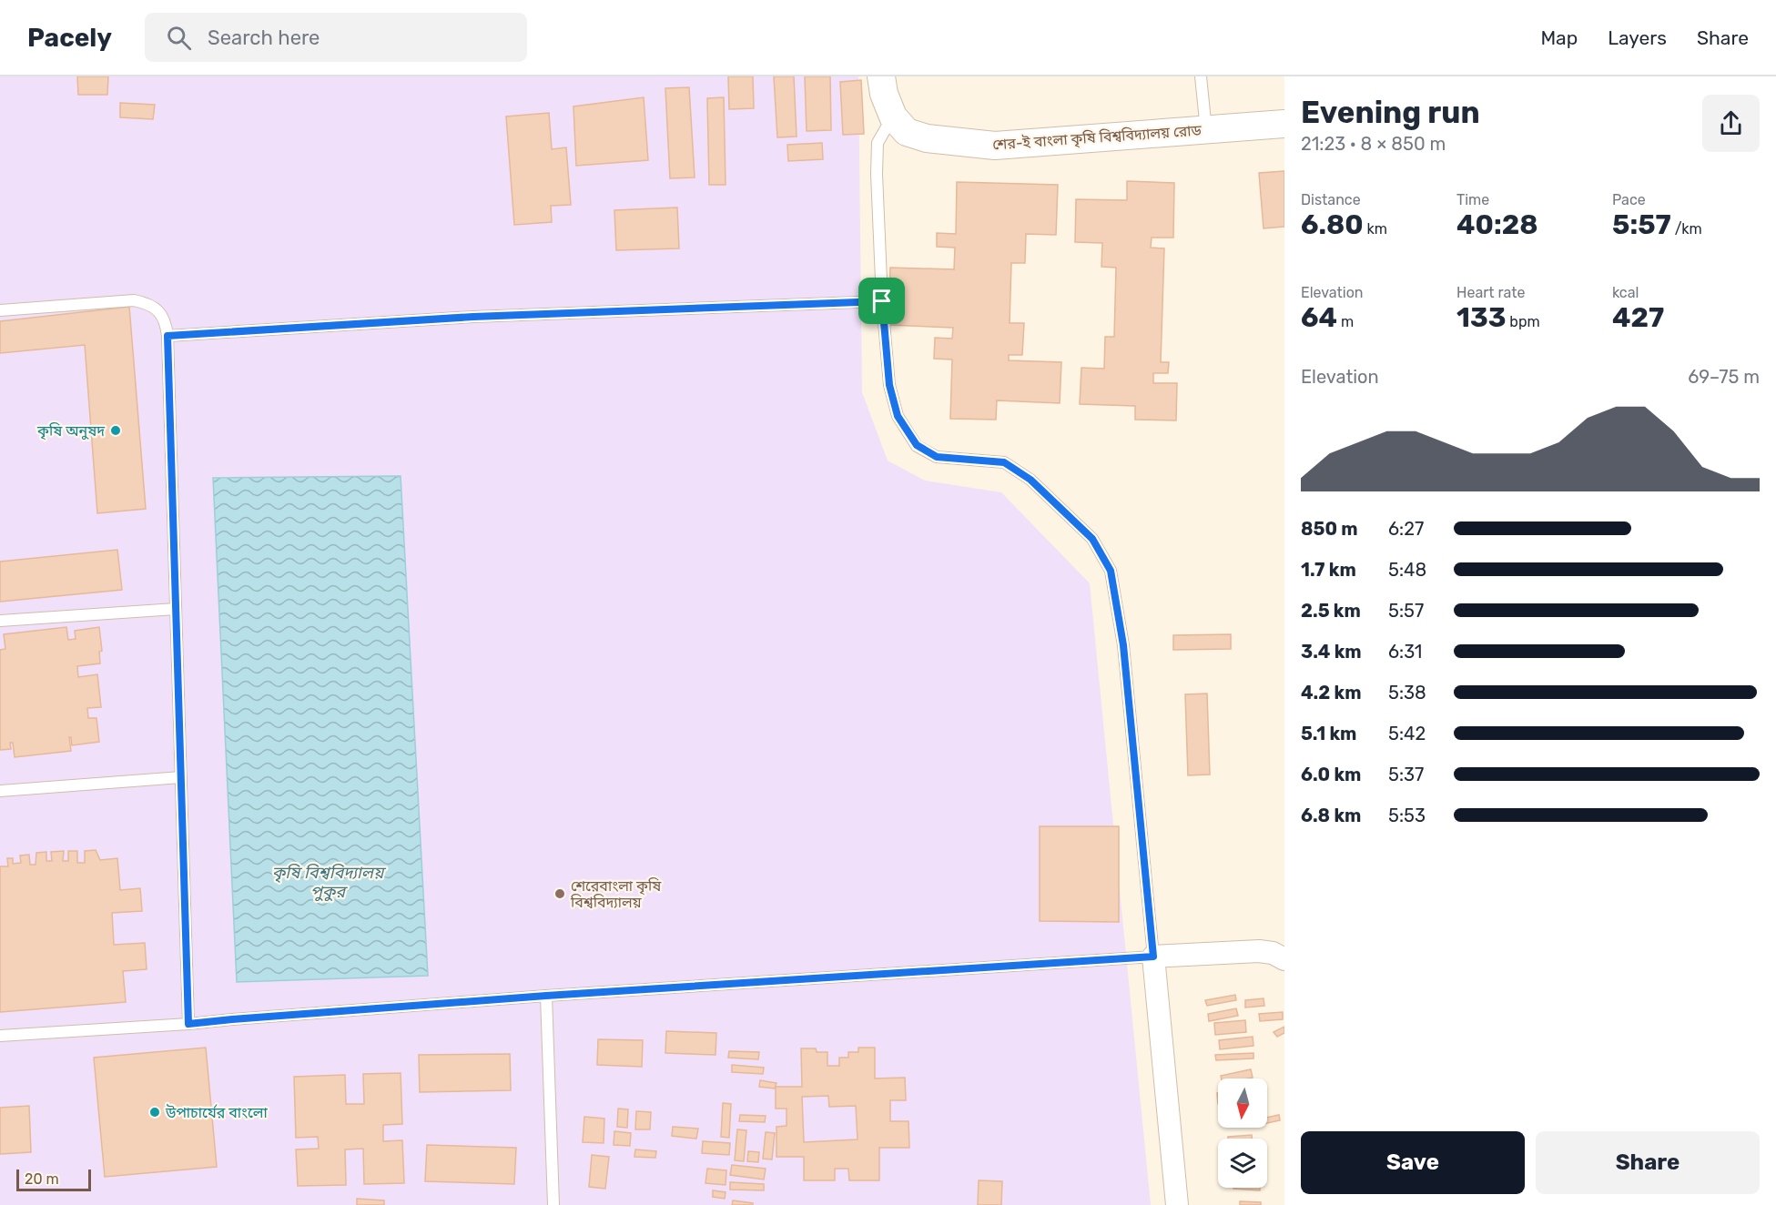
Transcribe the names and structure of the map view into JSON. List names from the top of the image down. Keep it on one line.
{"streets":{"street":["শের-ই বাংলা কৃষি বিশ্ববিদ্যালয় রোড"]},"water":["কৃষি বিশ্ববিদ্যালয় পুকুর"],"places":["কৃষি অনুষদ","শেরেবাংলা কৃষি বিশ্ববিদ্যালয়","উপাচার্যের বাংলো"],"scale_bar":"20 m","north":"bottom","page":{"header":"Pacely","search":"Search here","nav":["Map","Layers","Share"],"heading":["Evening run","21:23 · 8 × 850 m"],"stats":[["Distance","6.80 km"],["Time","40:28"],["Pace","5:57 /km"],["Elevation","64 m"],["Heart rate","133 bpm"],["kcal","427"]],"chart":["Elevation","69–75 m"],"list":[{"name":"850 m","note":"6:27"},{"name":"1.7 km","note":"5:48"},{"name":"2.5 km","note":"5:57"},{"name":"3.4 km","note":"6:31"},{"name":"4.2 km","note":"5:38"},{"name":"5.1 km","note":"5:42"},{"name":"6.0 km","note":"5:37"},{"name":"6.8 km","note":"5:53"}],"buttons":["Save","Share"],"scale":"20 m"}}
